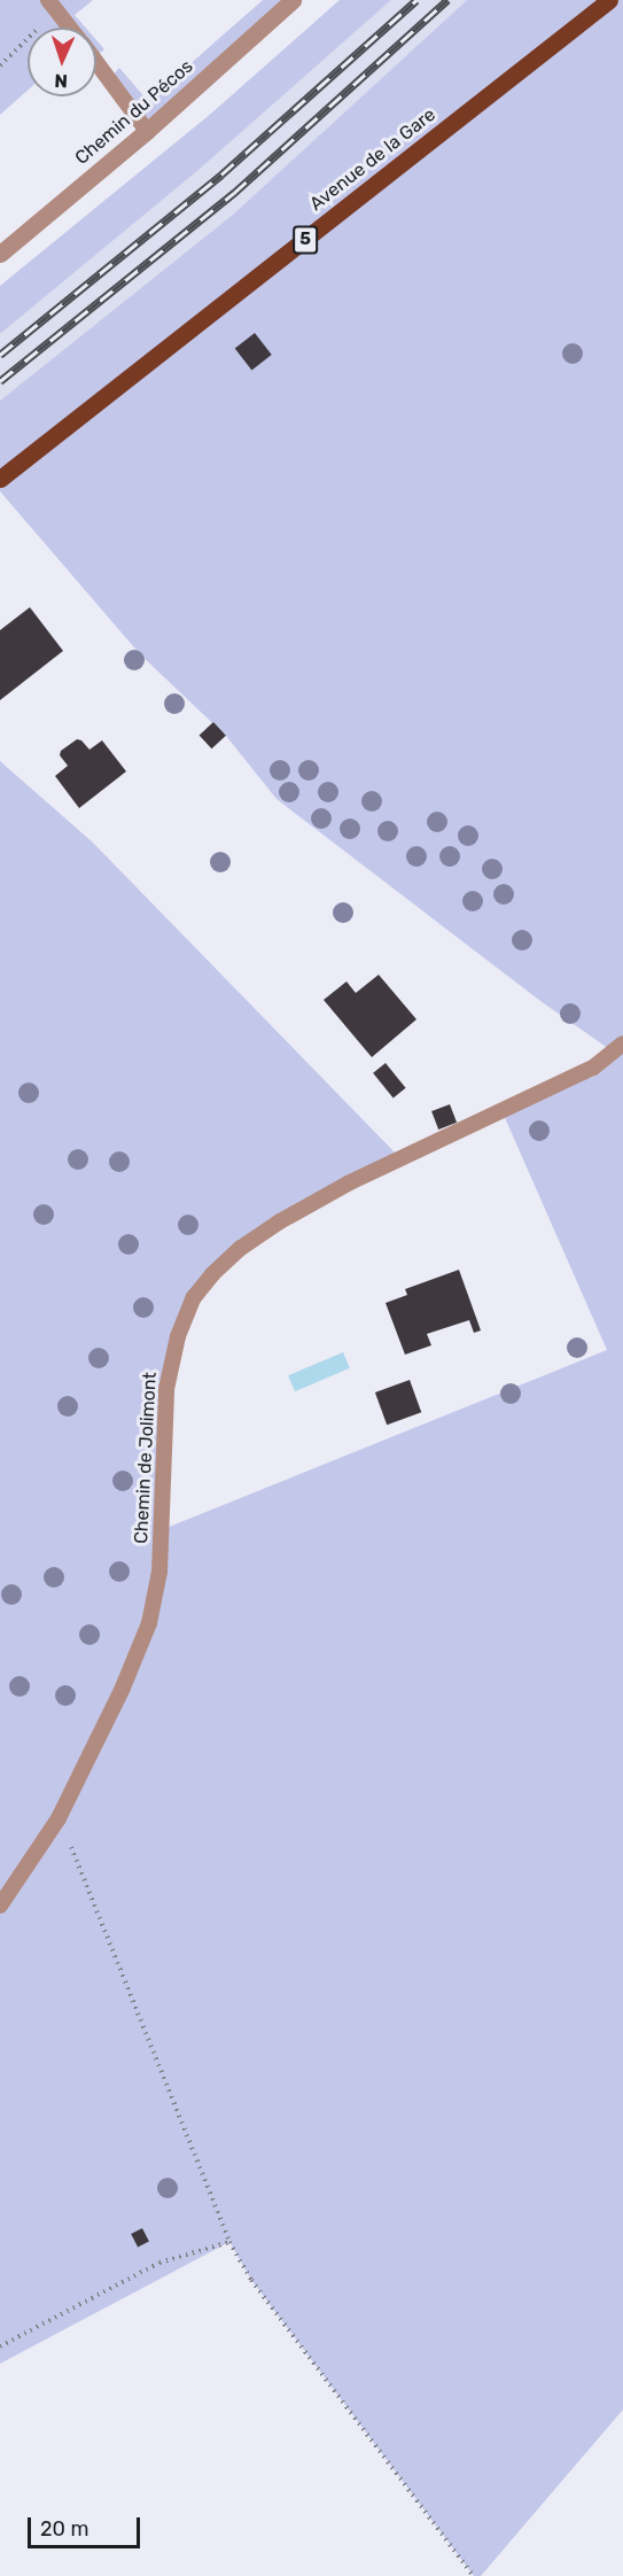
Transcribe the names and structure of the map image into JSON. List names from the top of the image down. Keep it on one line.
{"streets":{"main road":["Avenue de la Gare","5"],"street":["Chemin du Pécos"],"lane":["Chemin de Jolimont"]},"scale_bar":"20 m","north":"bottom"}
